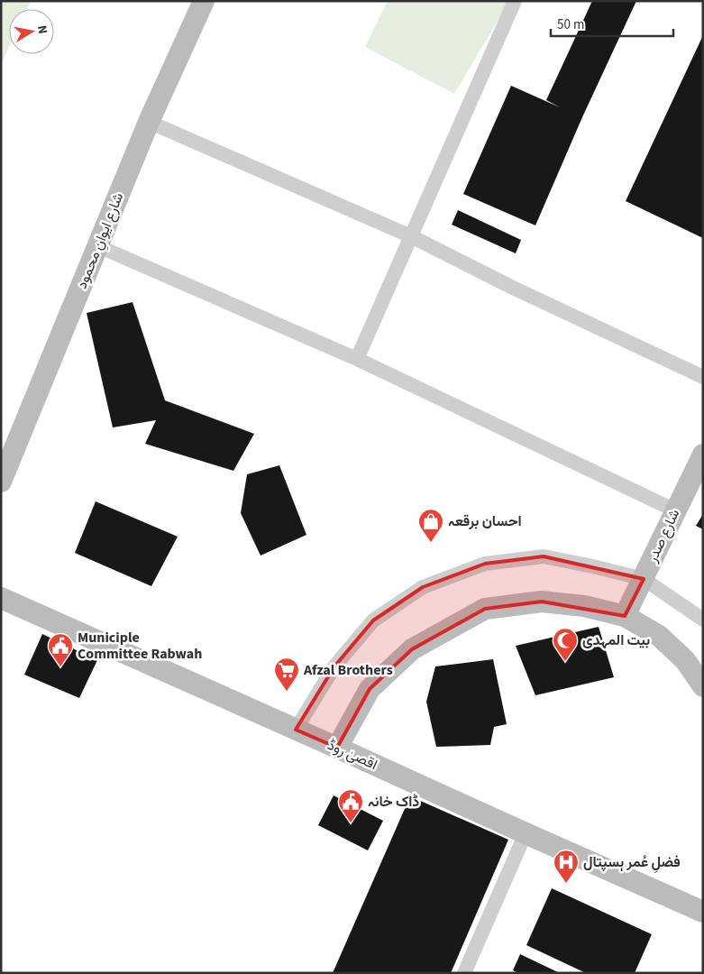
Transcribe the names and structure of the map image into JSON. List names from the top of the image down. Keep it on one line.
{"streets":{"street":["شارع ایوانِ محمود","شارع صدر","اقصیٰ روڈ"]},"places":{"shop":["احسان برقعہ"],"mosque":["بیت المہدی"],"public building":["Municiple Committee Rabwah","ڈاک خانہ"],"supermarket":["Afzal Brothers"],"hospital":["فضلِ عُمر ہسپتال"]},"scale_bar":"50 m","north":"right"}
